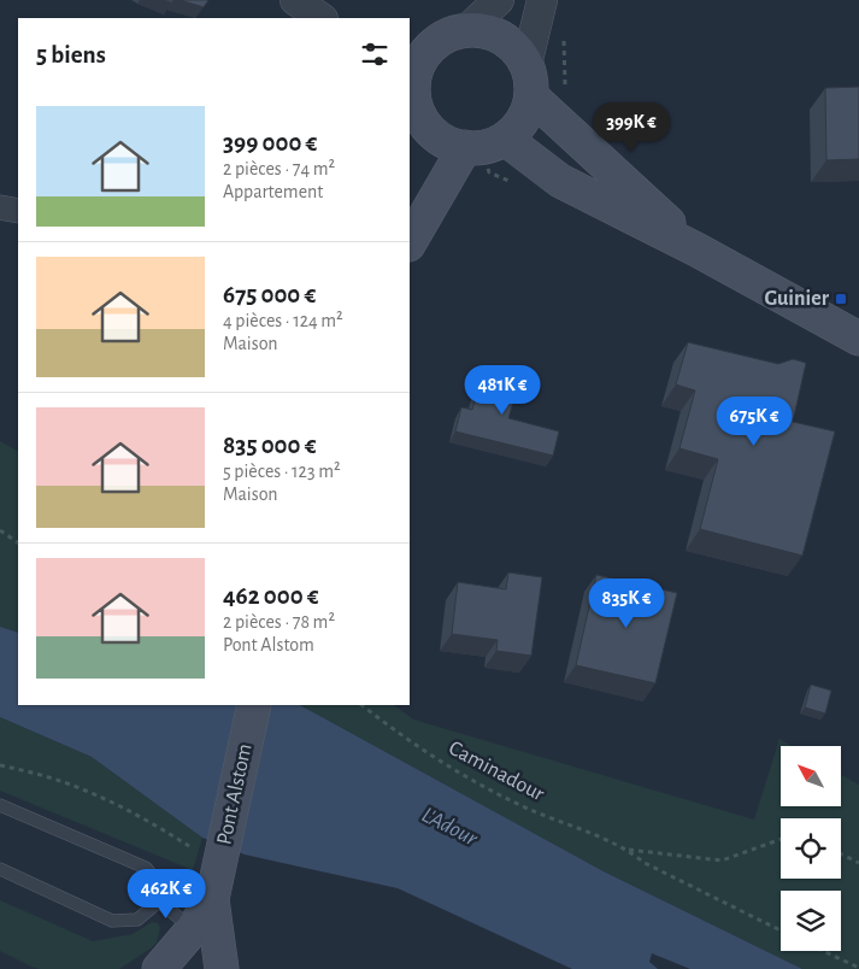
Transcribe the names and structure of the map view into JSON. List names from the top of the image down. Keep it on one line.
{"streets":{"main road":["Pont Alstom"],"path":["Caminadour"]},"water":["L'Adour"],"places":{"transit":["Guinier"]},"north":"top left","page":{"heading":"5 biens","list":[{"name":"399 000 €","note":"2 pièces · 74 m² · Appartement"},{"name":"675 000 €","note":"4 pièces · 124 m² · Maison"},{"name":"835 000 €","note":"5 pièces · 123 m² · Maison"},{"name":"462 000 €","note":"2 pièces · 78 m² · Pont Alstom"}],"price":["399K €","481K €","675K €","835K €","462K €"]}}
